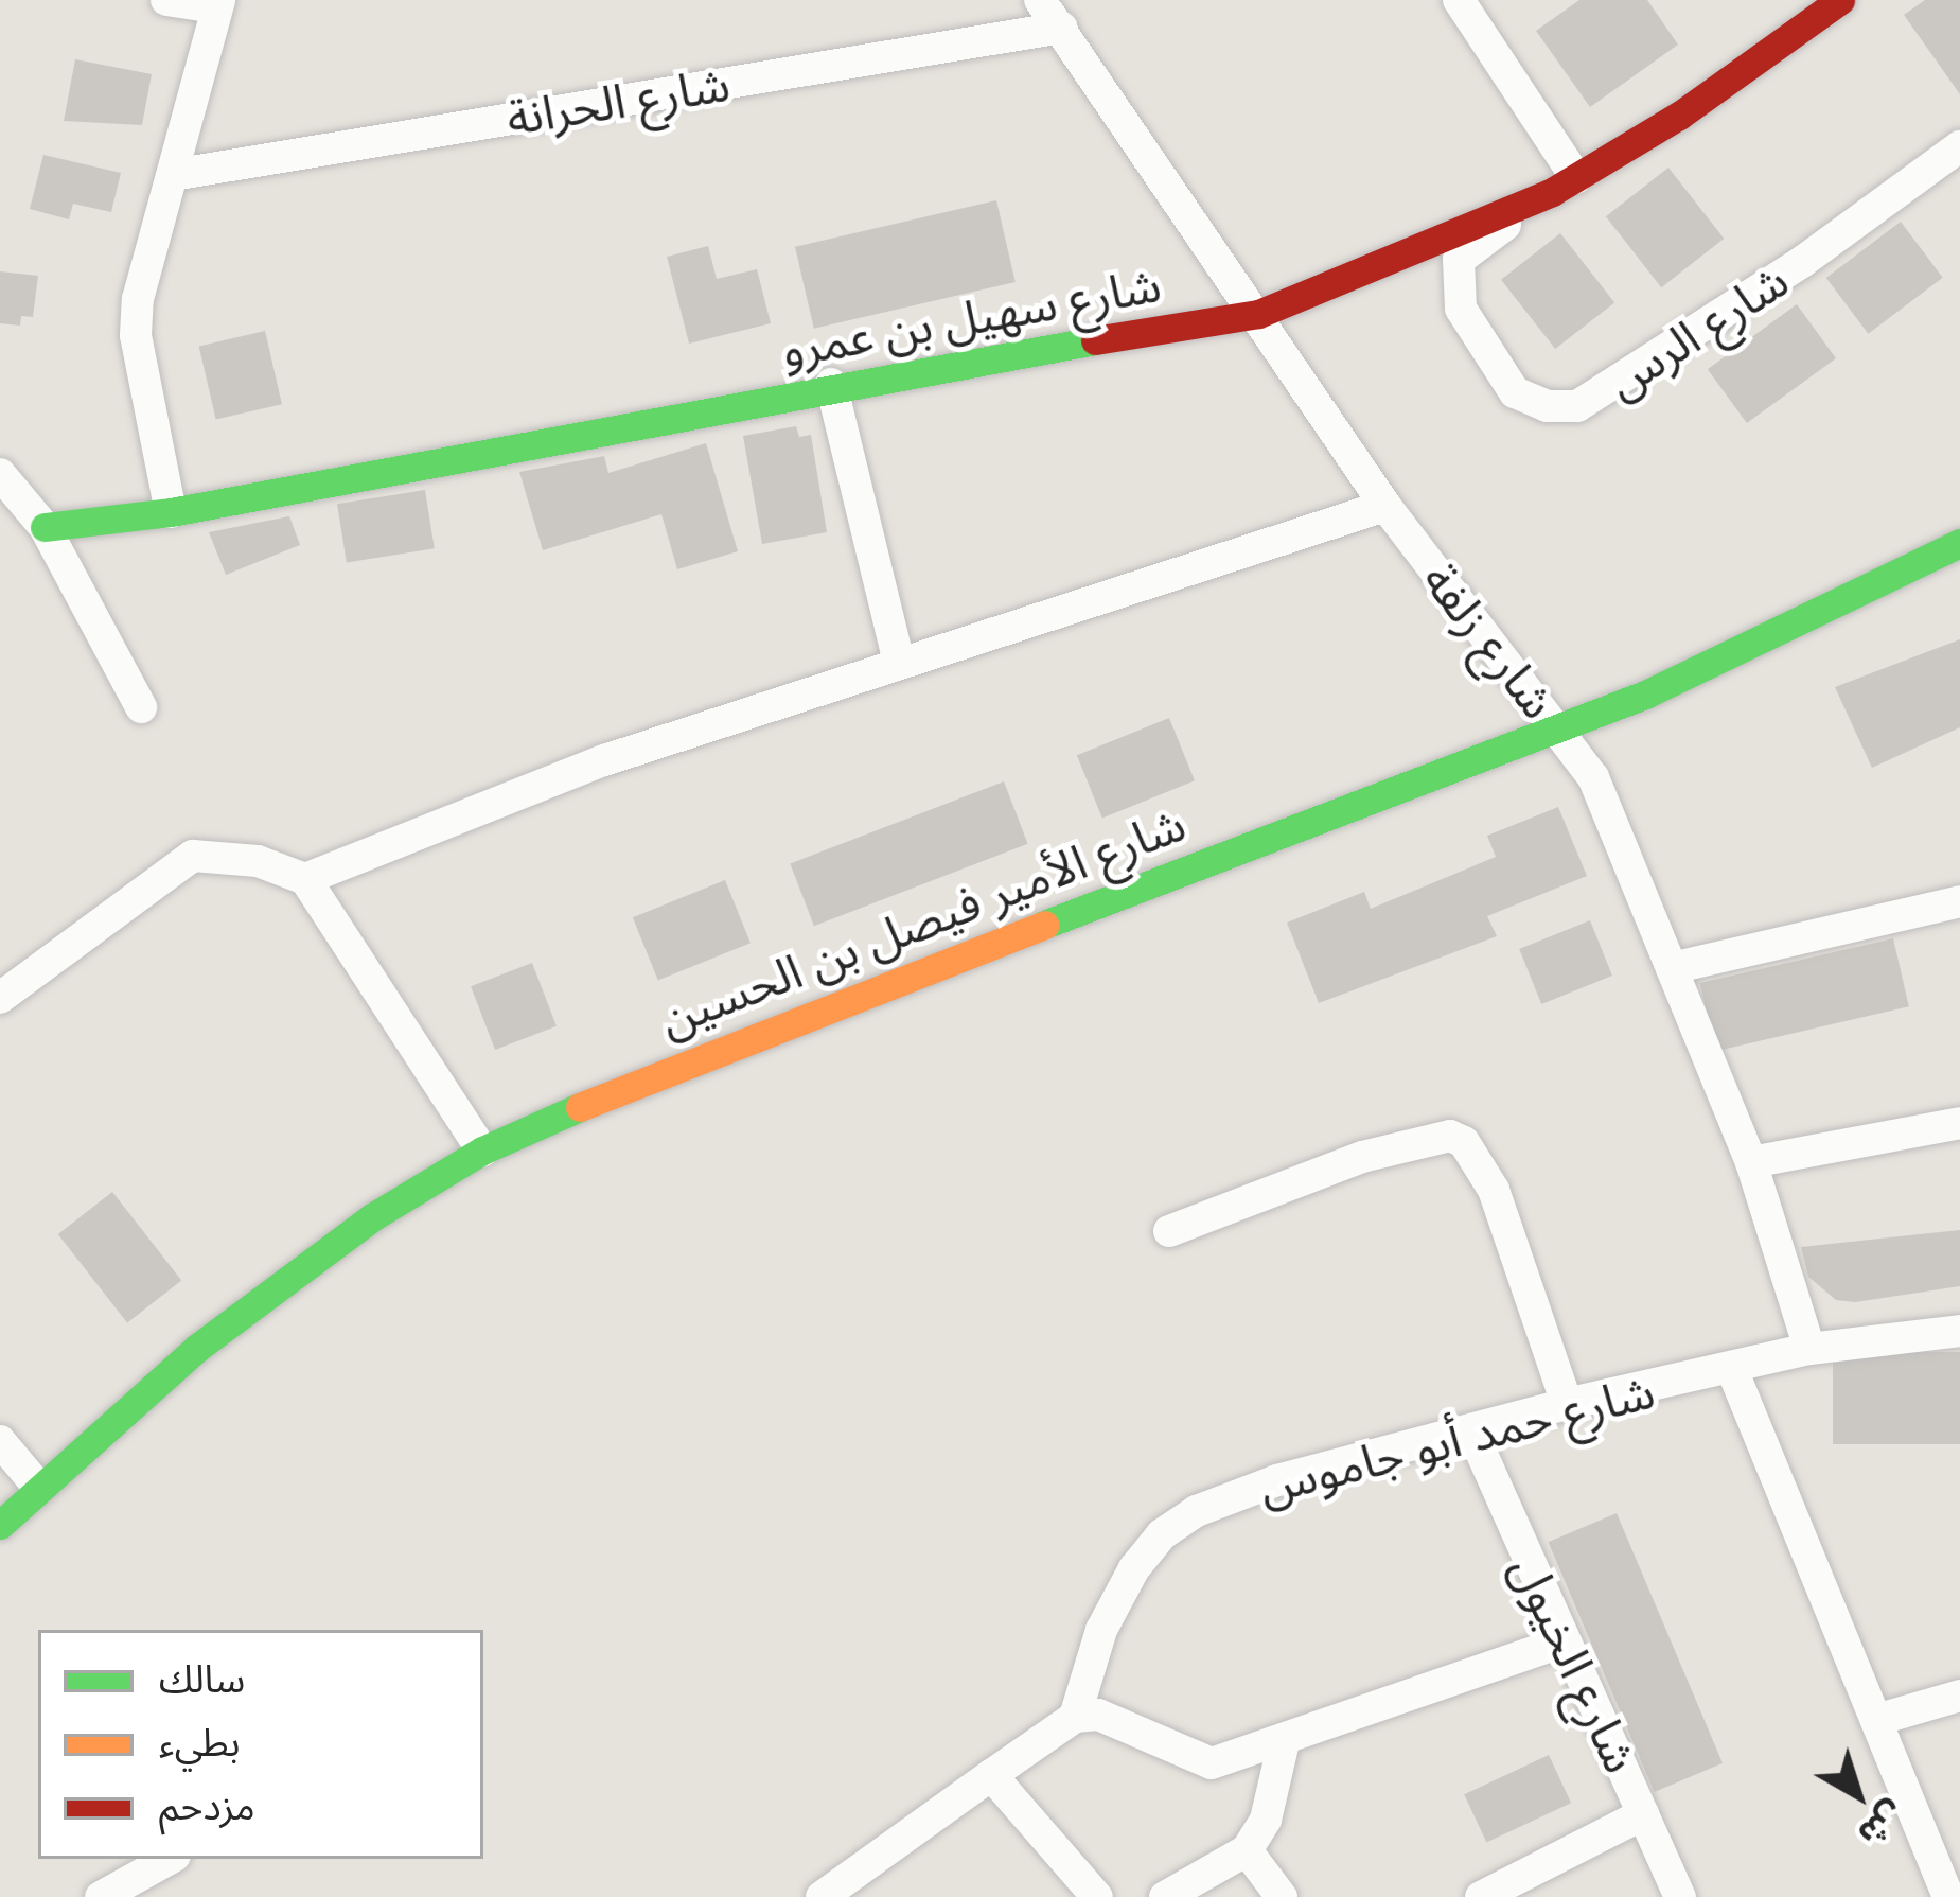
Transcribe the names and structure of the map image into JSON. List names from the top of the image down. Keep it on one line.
{"streets":{"street":["شارع الحرانة","شارع سهيل بن عمرو","شارع الرس","شارع زلفة","شارع الأمير فيصل بن الحسين","شارع حمد أبو جاموس","شارع الخيول"]},"crossings":[["شارع الحرانة","شارع زلفة"],["شارع سهيل بن عمرو","شارع الرس"],["شارع سهيل بن عمرو","شارع زلفة"],["شارع زلفة","شارع الأمير فيصل بن الحسين"],["شارع زلفة","شارع حمد أبو جاموس"],["شارع حمد أبو جاموس","شارع الخيول"]],"legend":["سالك","بطيء","مزدحم"],"north":"bottom right"}
